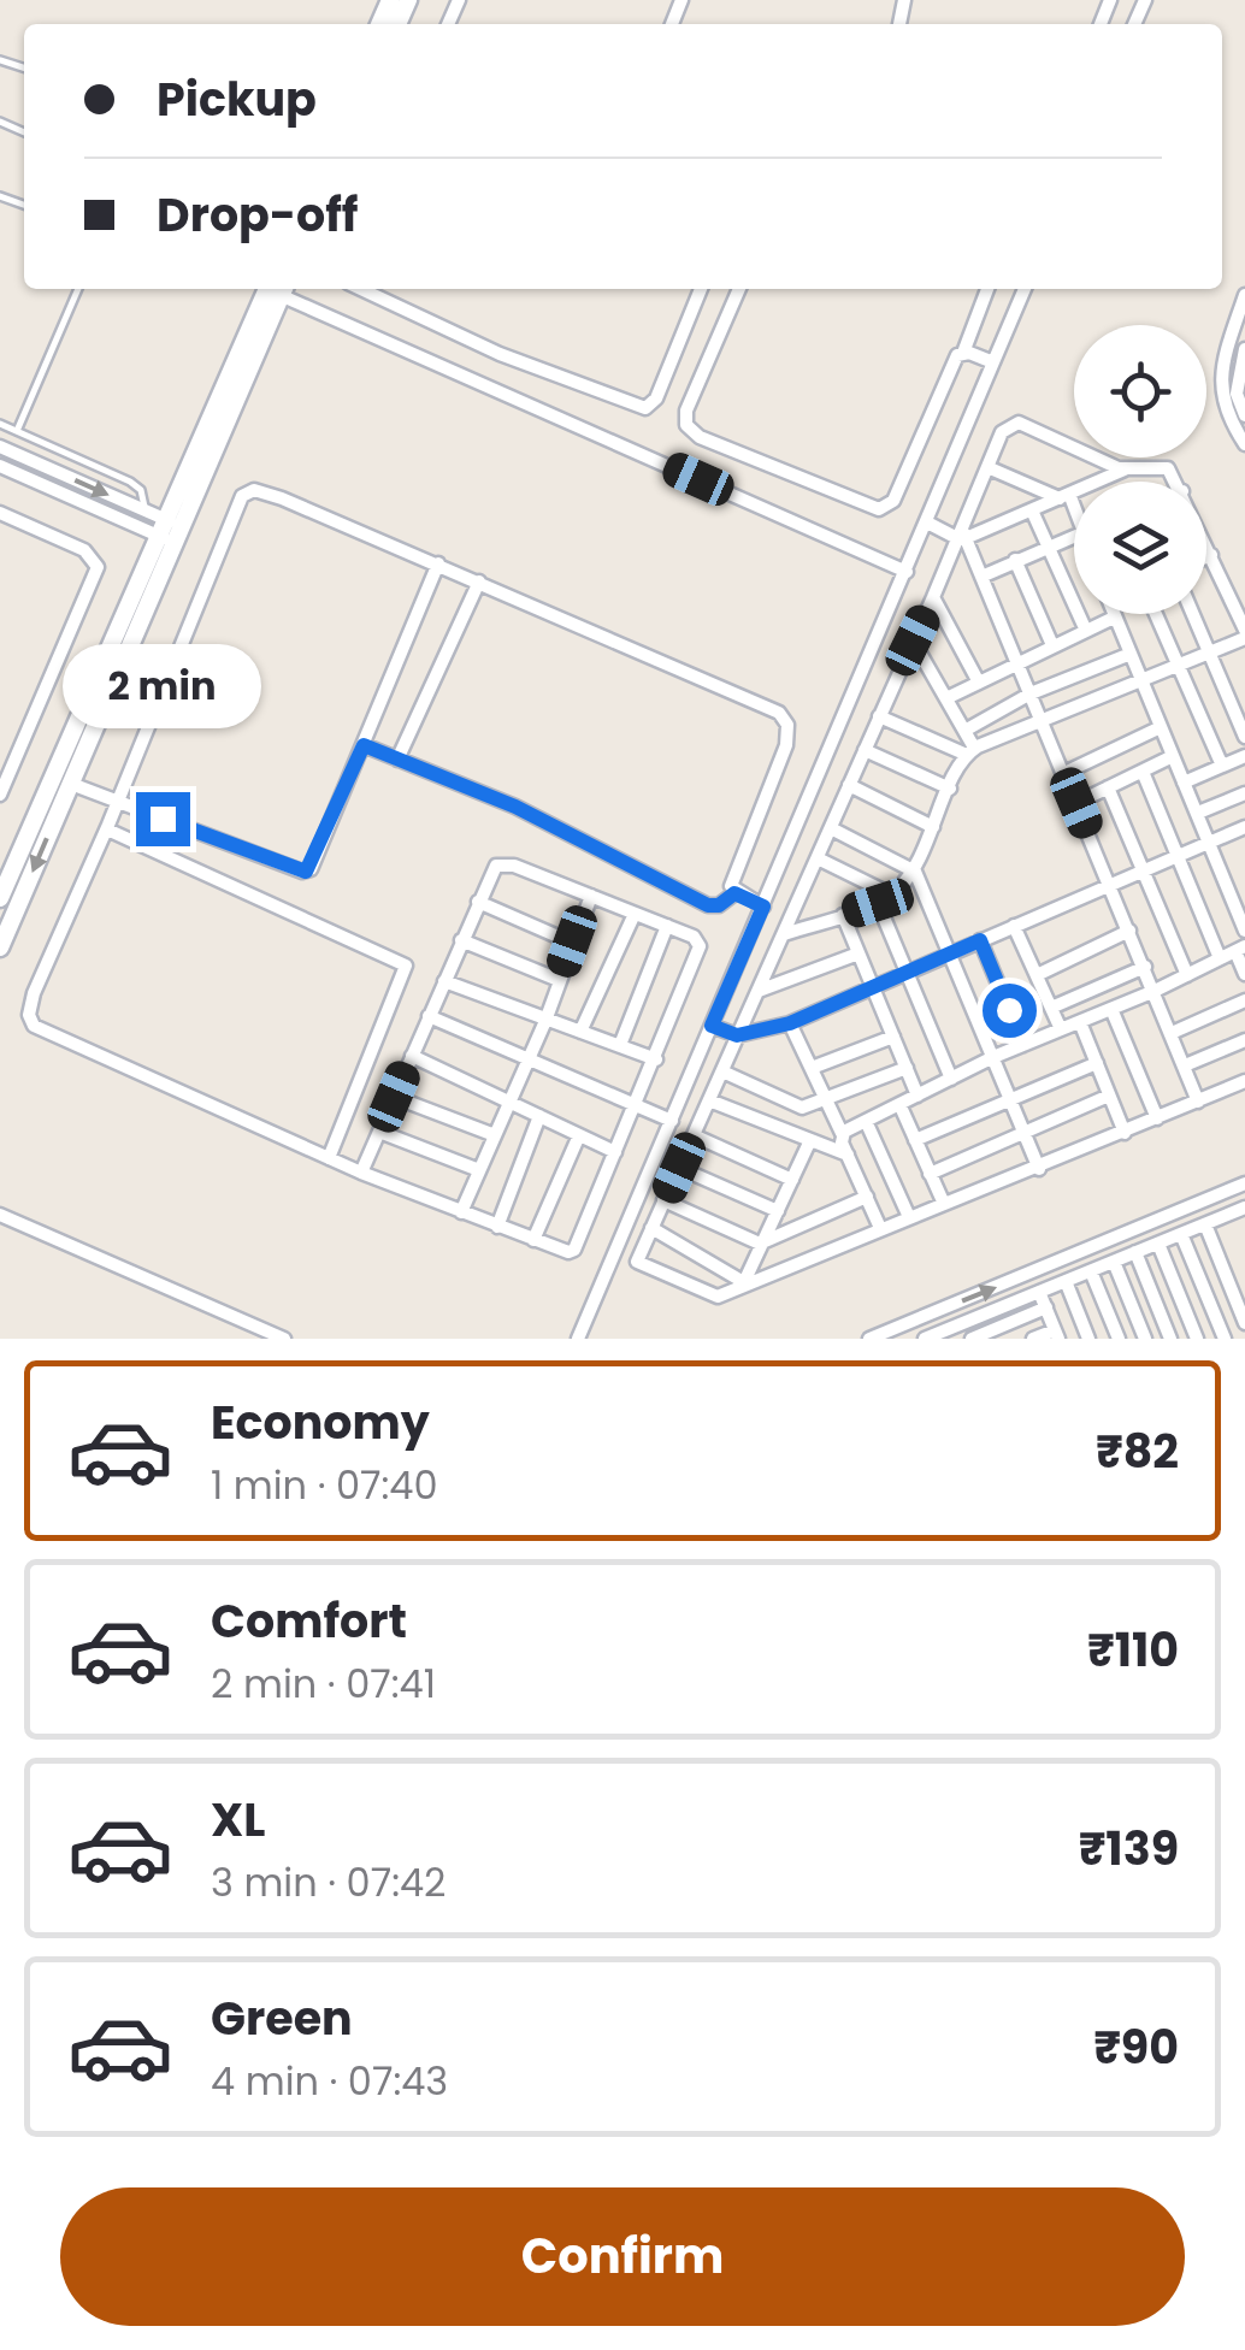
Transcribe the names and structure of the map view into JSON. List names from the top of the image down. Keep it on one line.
{"page":{"banner":["Pickup","Drop-off"],"bubble":"2 min","list":[{"name":"Economy","note":"1 min · 07:40","value":"₹82"},{"name":"Comfort","note":"2 min · 07:41","value":"₹110"},{"name":"XL","note":"3 min · 07:42","value":"₹139"},{"name":"Green","note":"4 min · 07:43","value":"₹90"}],"buttons":"Confirm"}}
